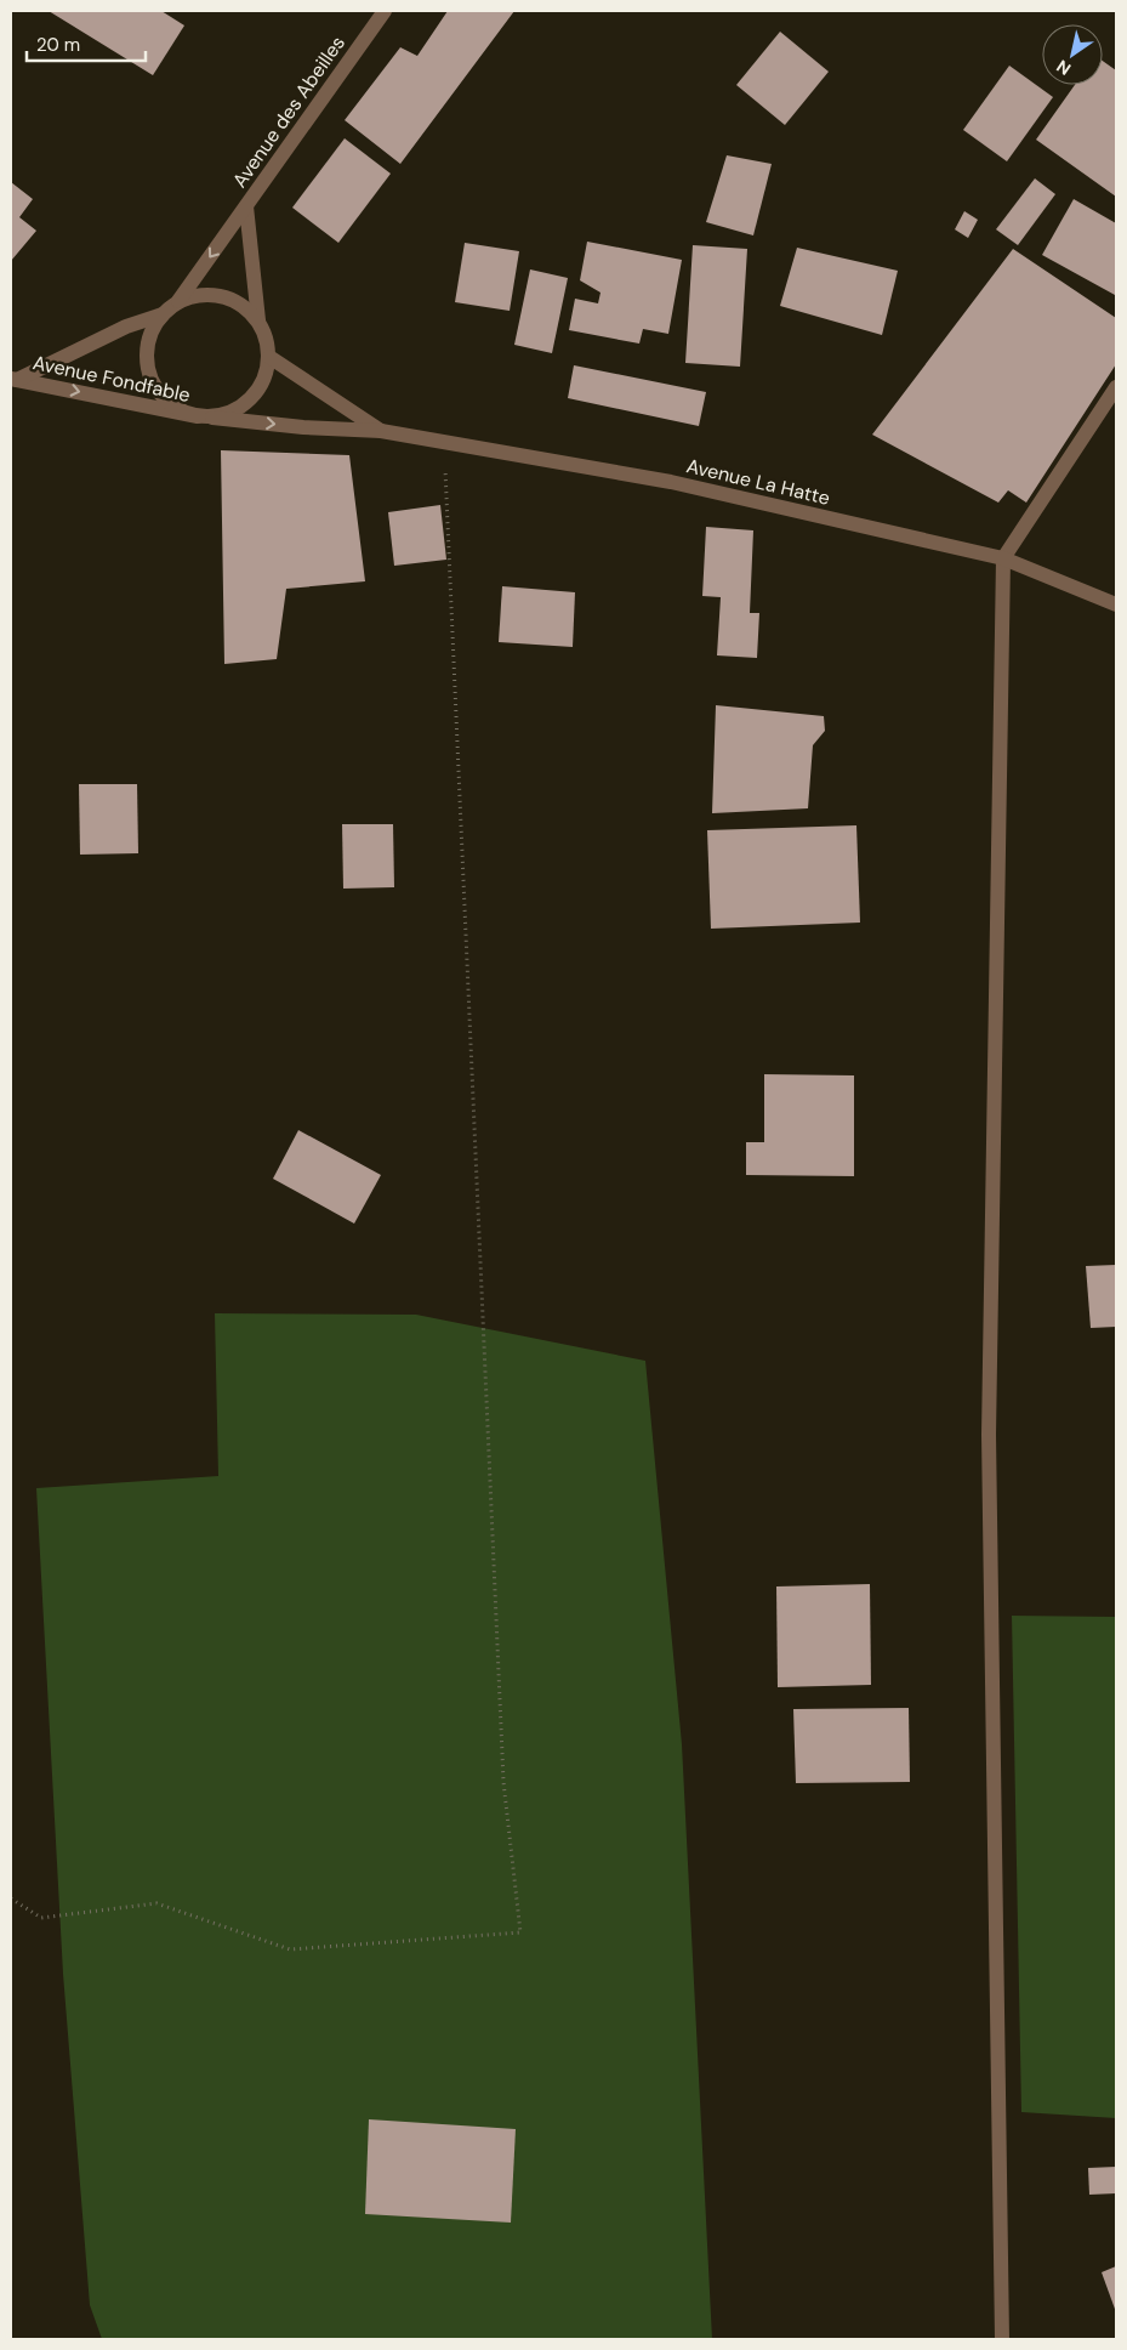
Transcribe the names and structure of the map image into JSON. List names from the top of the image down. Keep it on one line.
{"streets":{"street":["Avenue des Abeilles","Avenue Fondfable","Avenue La Hatte"]},"crossings":[["Avenue des Abeilles","Avenue Fondfable"],["Avenue des Abeilles","Avenue La Hatte"],["Avenue Fondfable","Avenue La Hatte"]],"one_way":["Avenue Fondfable"],"scale_bar":"20 m","north":"bottom left"}
